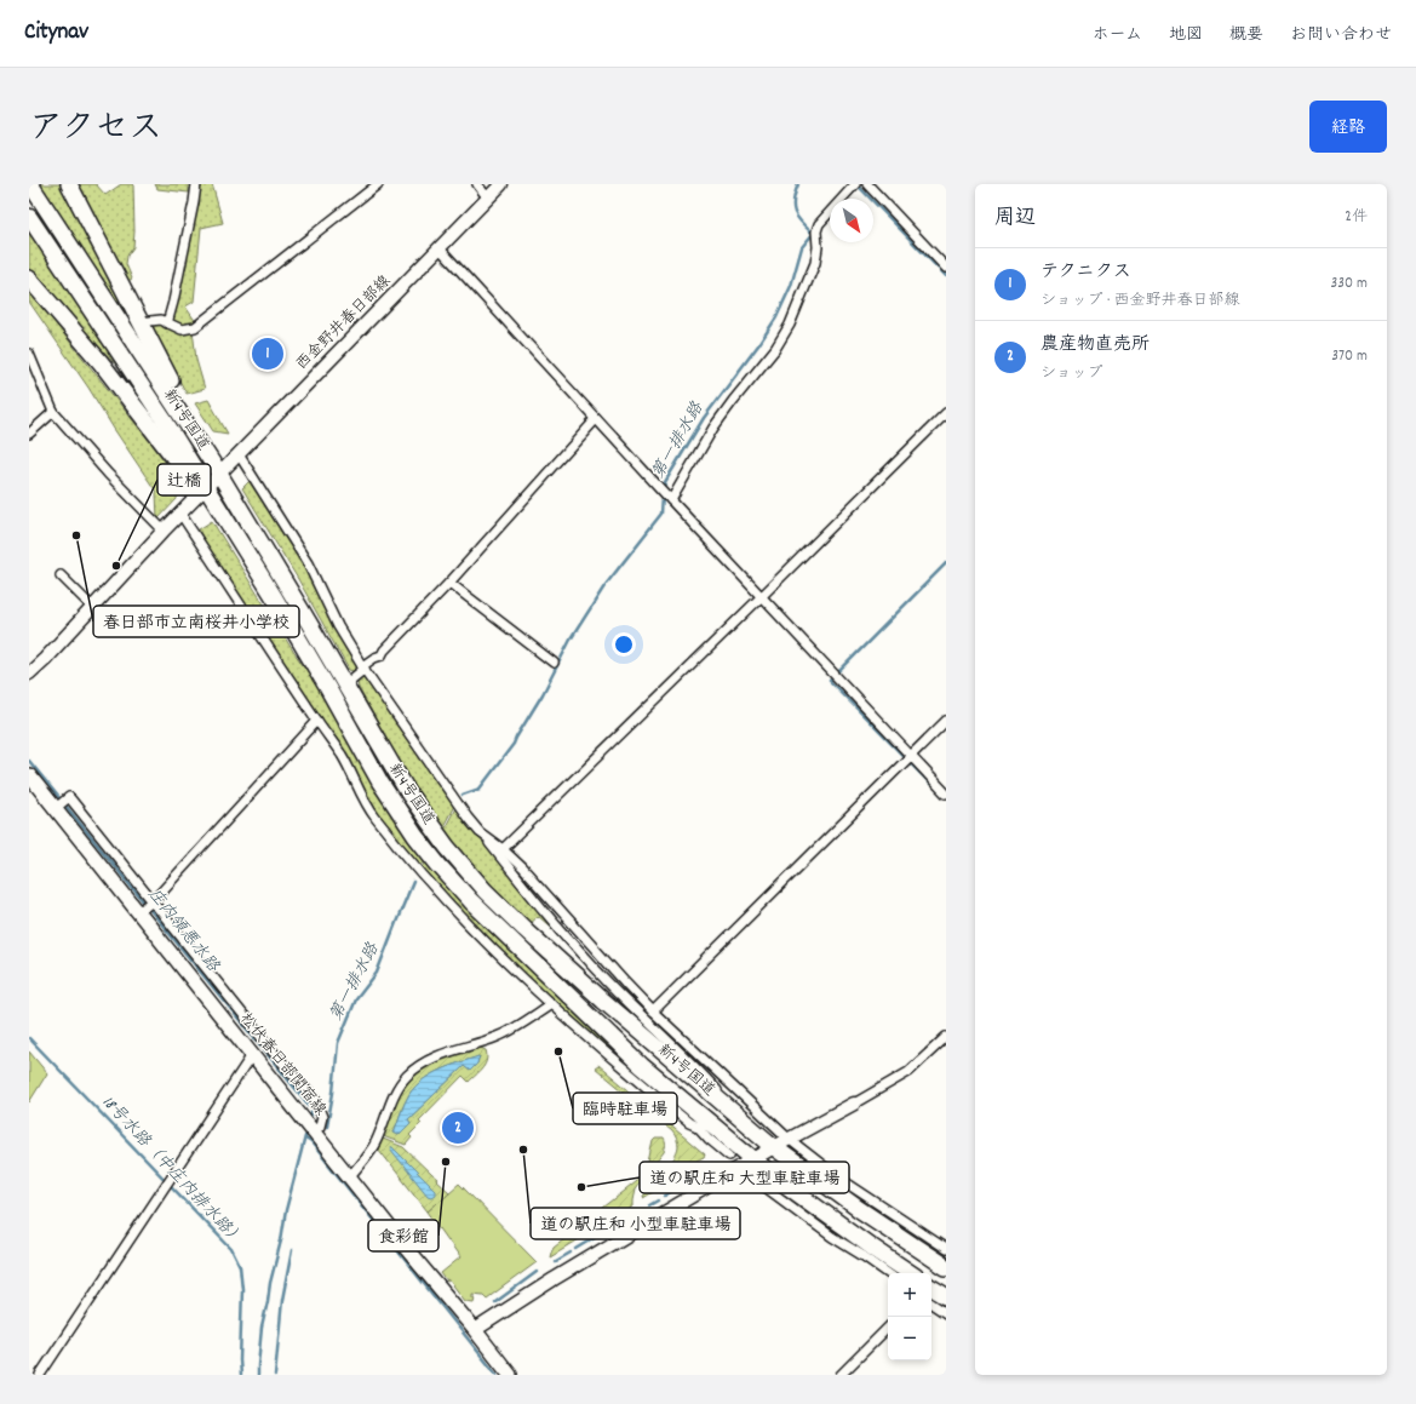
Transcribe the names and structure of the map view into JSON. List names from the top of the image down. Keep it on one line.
{"streets":{"highway":["新4号国道"],"main road":["西金野井春日部線","松伏春日部関宿線"]},"crossings":[["西金野井春日部線","新4号国道"]],"water":["第一排水路","庄内領悪水路","18号水路（中庄内排水路）"],"places":["春日部市立南桜井小学校","辻橋","臨時駐車場","道の駅庄和 小型車駐車場","食彩館","道の駅庄和 大型車駐車場"],"north":"bottom right","page":{"header":"Citynav","nav":["ホーム","地図","概要","お問い合わせ"],"title":"アクセス","buttons":"経路","heading":["周辺","2件"],"list":[{"mark":"1","name":"テクニクス","note":"ショップ · 西金野井春日部線","value":"330 m"},{"mark":"2","name":"農産物直売所","note":"ショップ","value":"370 m"}],"pins":["1","2"],"map_buttons":["+","−"]}}
